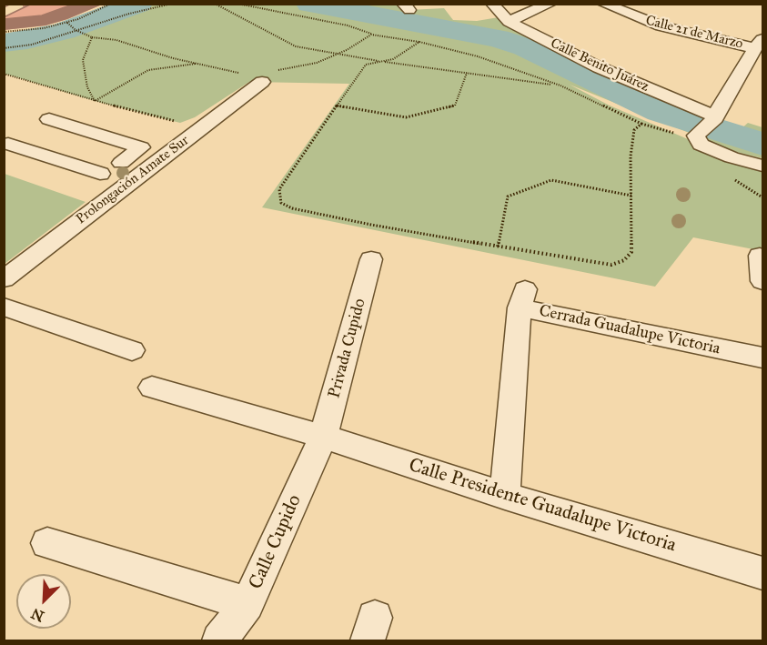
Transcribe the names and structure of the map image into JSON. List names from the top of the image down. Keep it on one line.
{"streets":{"street":["Calle 21 de Marzo","Calle Benito Juárez","Prolongación Amate Sur","Cerrada Guadalupe Victoria","Privada Cupido","Calle Presidente Guadalupe Victoria","Calle Cupido"]},"crossings":[["Cerrada Guadalupe Victoria","Calle Presidente Guadalupe Victoria"],["Privada Cupido","Calle Presidente Guadalupe Victoria"],["Privada Cupido","Calle Cupido"],["Calle Presidente Guadalupe Victoria","Calle Cupido"]],"north":"bottom left"}
